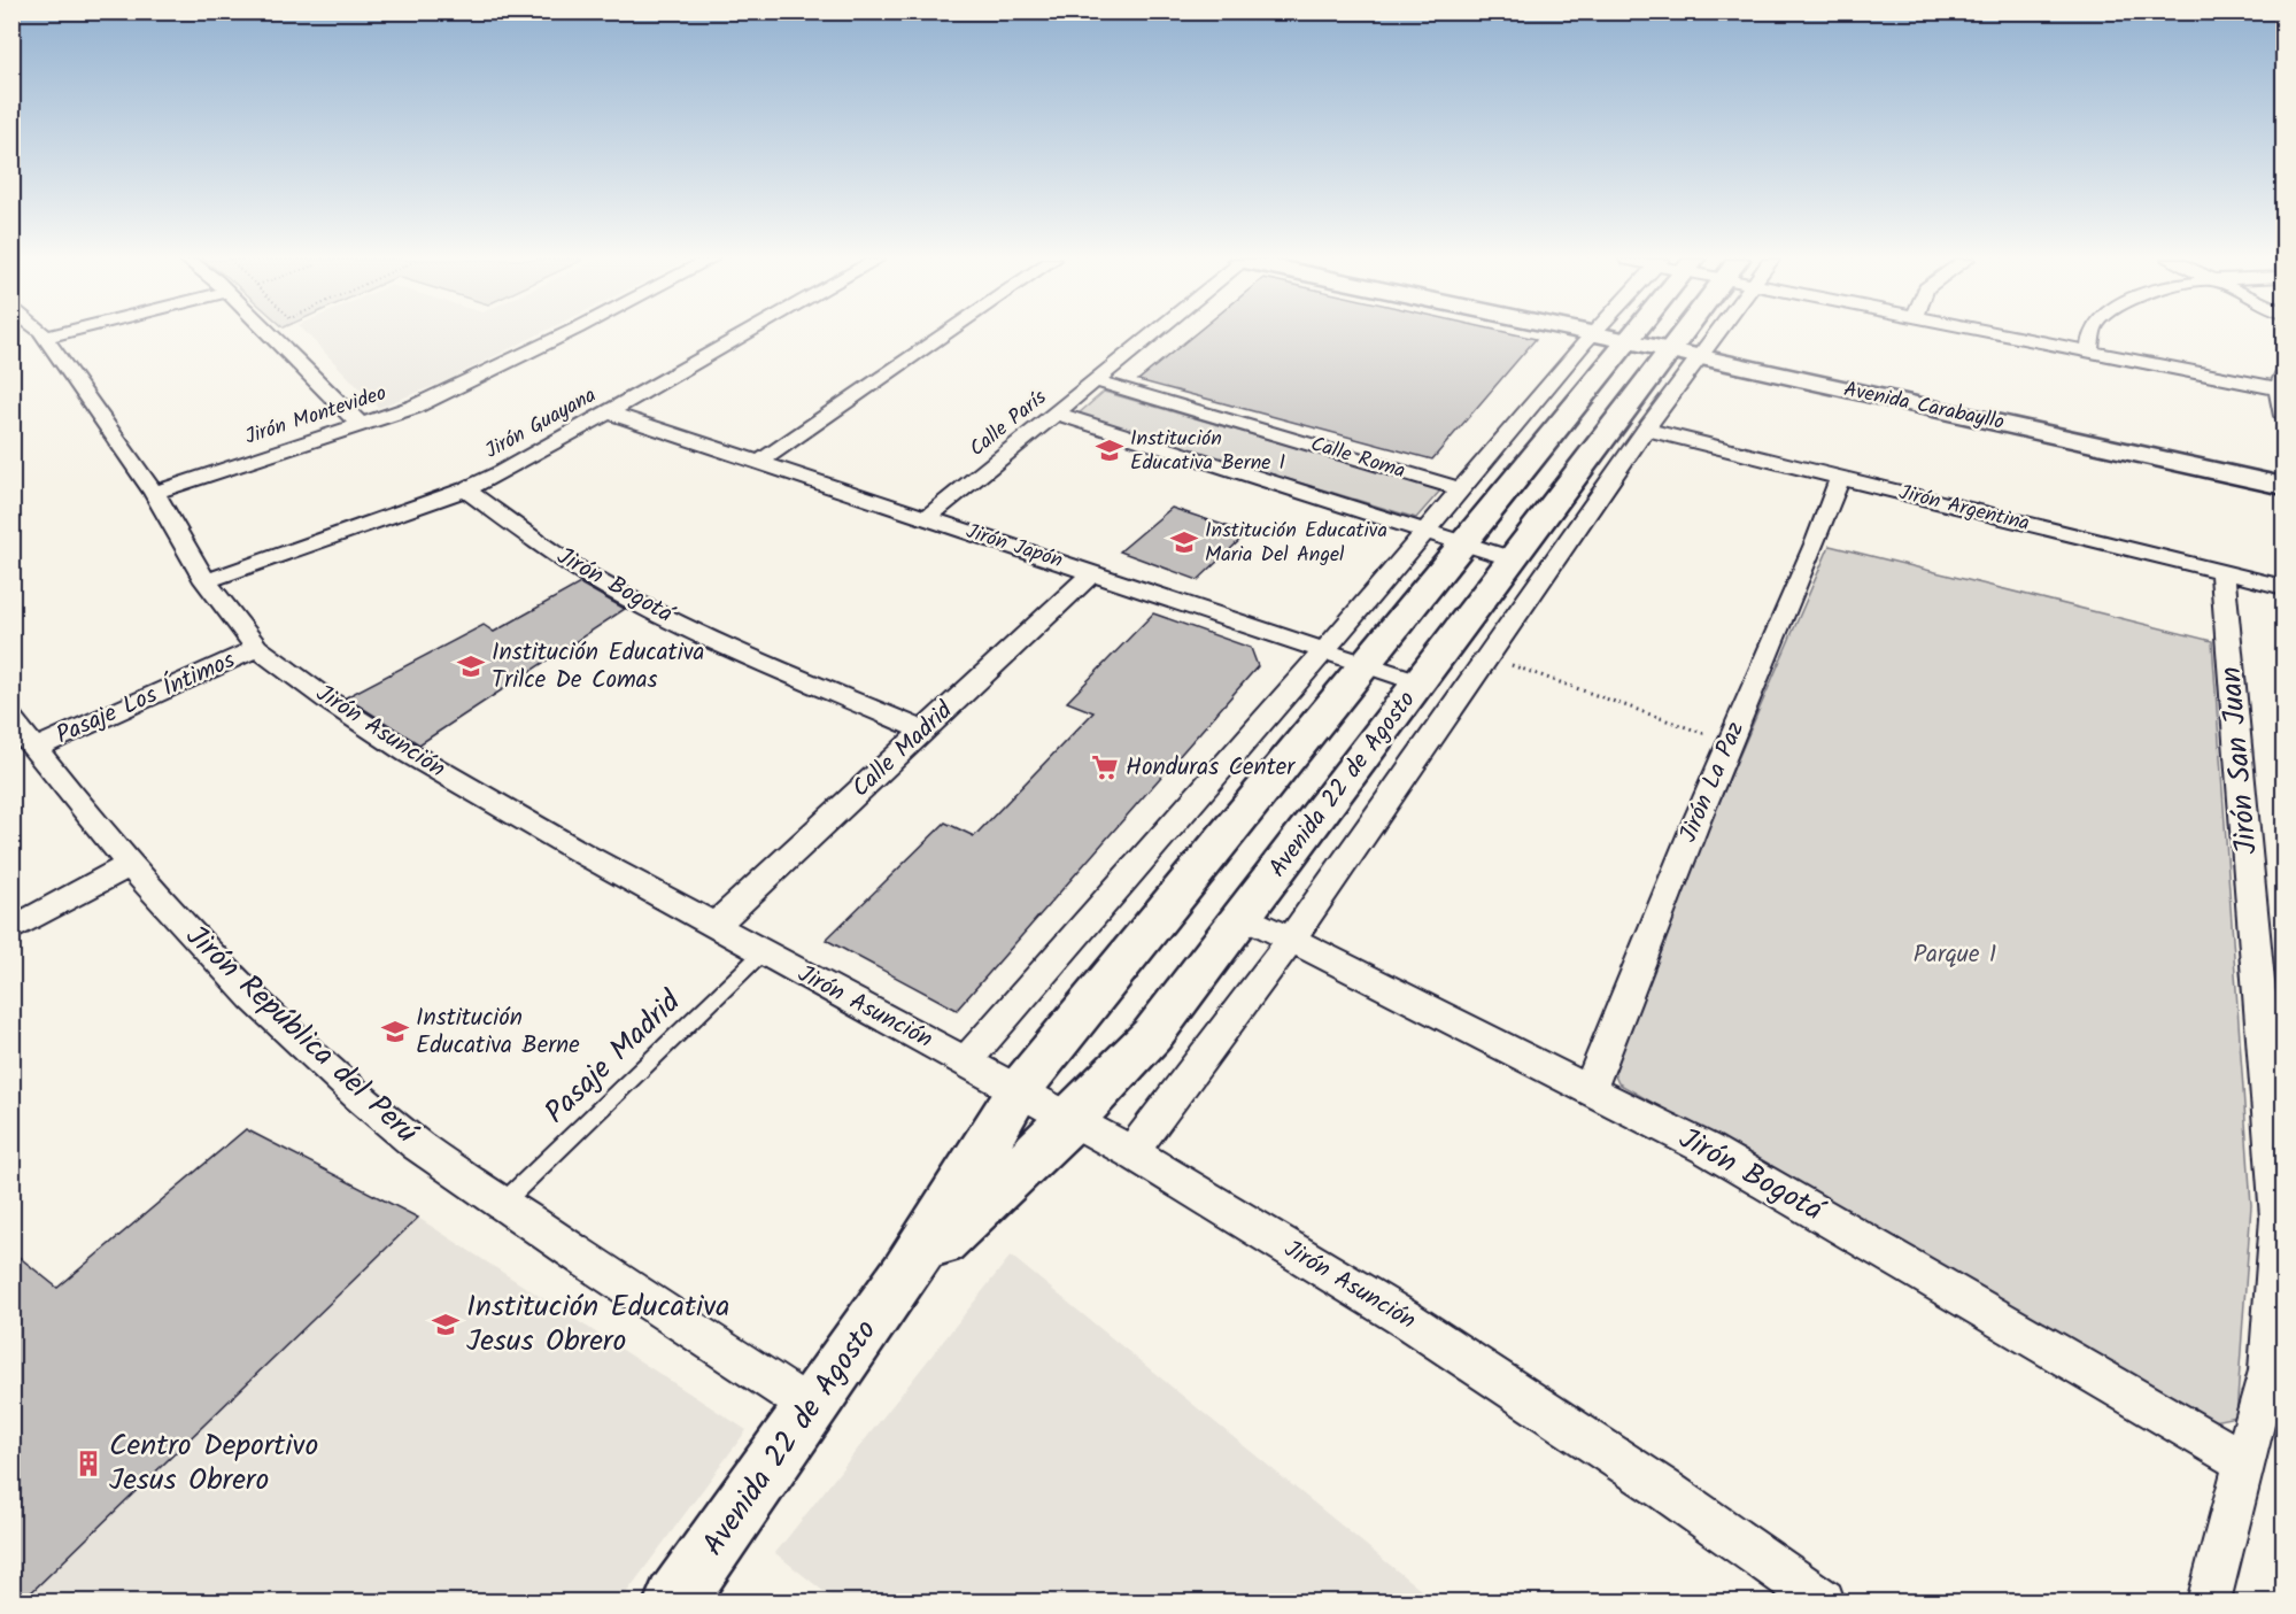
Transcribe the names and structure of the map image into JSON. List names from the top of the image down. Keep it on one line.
{"streets":{"main road":["Avenida Carabayllo","Avenida 22 de Agosto"],"street":["Jirón Montevideo","Jirón Guayana","Calle París","Calle Roma","Jirón Argentina","Jirón Japón","Jirón Bogotá","Pasaje Los Íntimos","Jirón Asunción","Calle Madrid","Jirón San Juan","Jirón La Paz","Jirón República del Perú"],"lane":["Pasaje Madrid"]},"crossings":[["Avenida Carabayllo","Avenida 22 de Agosto"],["Jirón Montevideo","Jirón Asunción"],["Jirón Guayana","Jirón Japón"],["Jirón Guayana","Jirón Bogotá"],["Jirón Guayana","Jirón Asunción"],["Calle París","Calle Roma"],["Calle París","Jirón Japón"],["Calle Roma","Avenida 22 de Agosto"],["Jirón Argentina","Jirón San Juan"],["Jirón Argentina","Jirón La Paz"],["Jirón Argentina","Avenida 22 de Agosto"],["Jirón Japón","Calle Madrid"],["Jirón Japón","Avenida 22 de Agosto"],["Jirón Bogotá","Calle Madrid"],["Jirón Bogotá","Jirón San Juan"],["Jirón Bogotá","Jirón La Paz"],["Jirón Bogotá","Avenida 22 de Agosto"],["Pasaje Los Íntimos","Jirón Asunción"],["Pasaje Los Íntimos","Jirón República del Perú"],["Jirón Asunción","Calle Madrid"],["Jirón Asunción","Avenida 22 de Agosto"],["Jirón Asunción","Pasaje Madrid"],["Avenida 22 de Agosto","Jirón República del Perú"],["Jirón República del Perú","Pasaje Madrid"]],"parks":["Parque 1"],"places":{"school or university":["Institución Educativa Berne I","Institución Educativa Maria Del Angel","Institución Educativa Trilce De Comas","Institución Educativa Berne","Institución Educativa Jesus Obrero"],"supermarket":["Honduras Center"],"building":["Centro Deportivo Jesus Obrero"]}}
